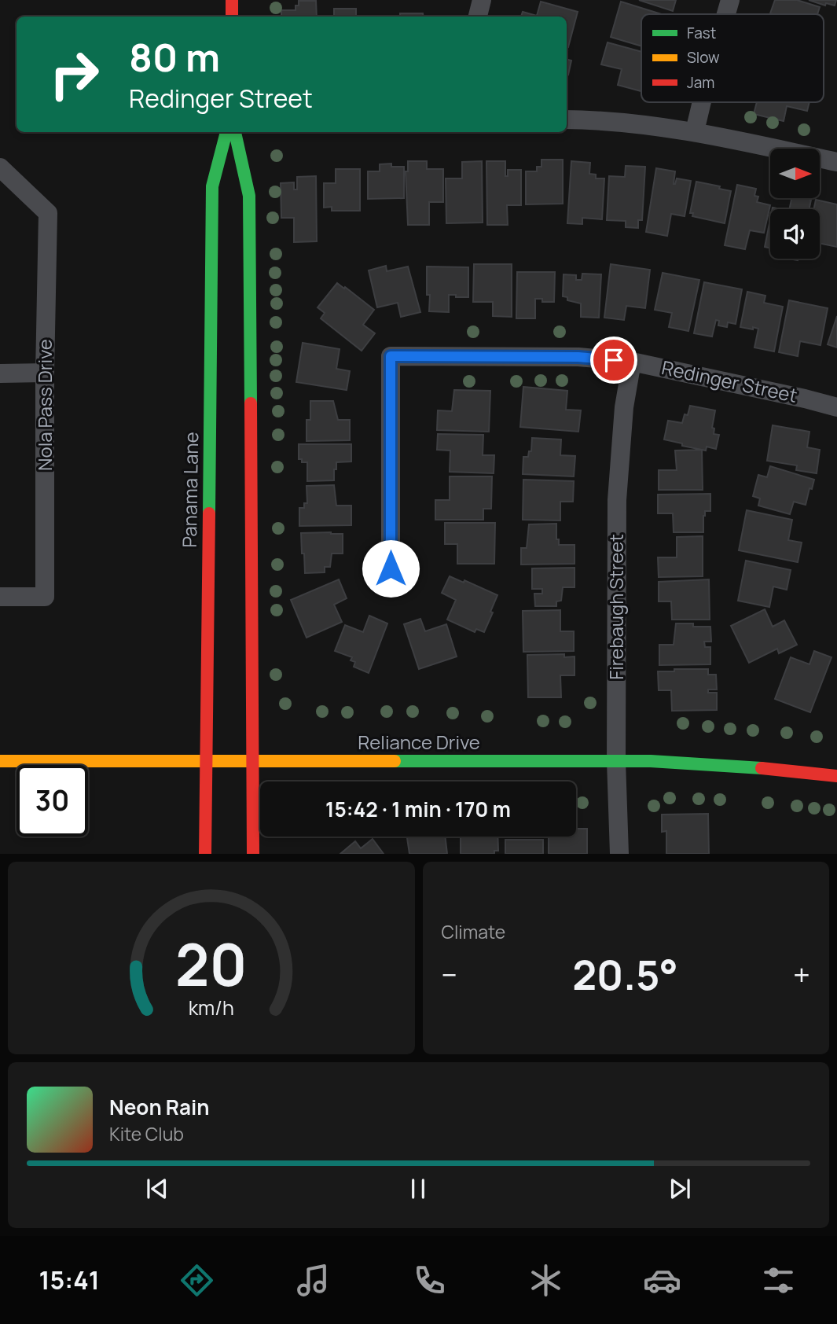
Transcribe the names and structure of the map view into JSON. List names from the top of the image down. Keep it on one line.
{"streets":{"main road":["Panama Lane","Reliance Drive"],"street":["Redinger Street","Nola Pass Drive","Firebaugh Street"]},"crossings":[["Redinger Street","Firebaugh Street"],["Panama Lane","Reliance Drive"],["Firebaugh Street","Reliance Drive"]],"legend":["Fast","Slow","Jam"],"north":"right","page":{"turn":["80 m","Redinger Street"],"limit":"30","trip":"15:42 · 1 min · 170 m","tile":"Climate","heat":["−","20.5°","+"],"song":["Neon Rain","Kite Club"],"tabs":"15:41","gauge":["20","km/h"]}}
